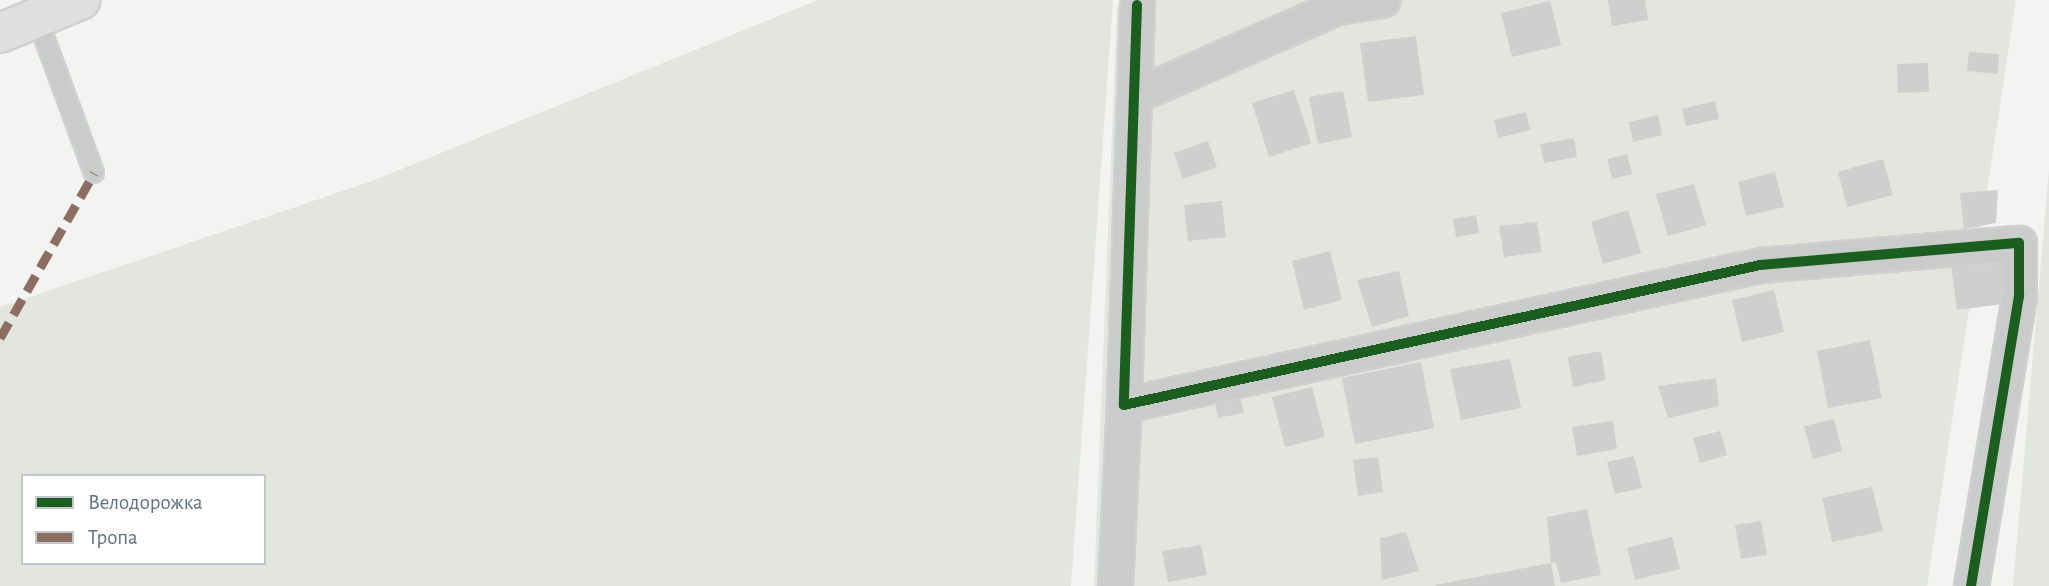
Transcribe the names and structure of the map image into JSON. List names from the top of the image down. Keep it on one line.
{"legend":["Велодорожка","Тропа"]}
